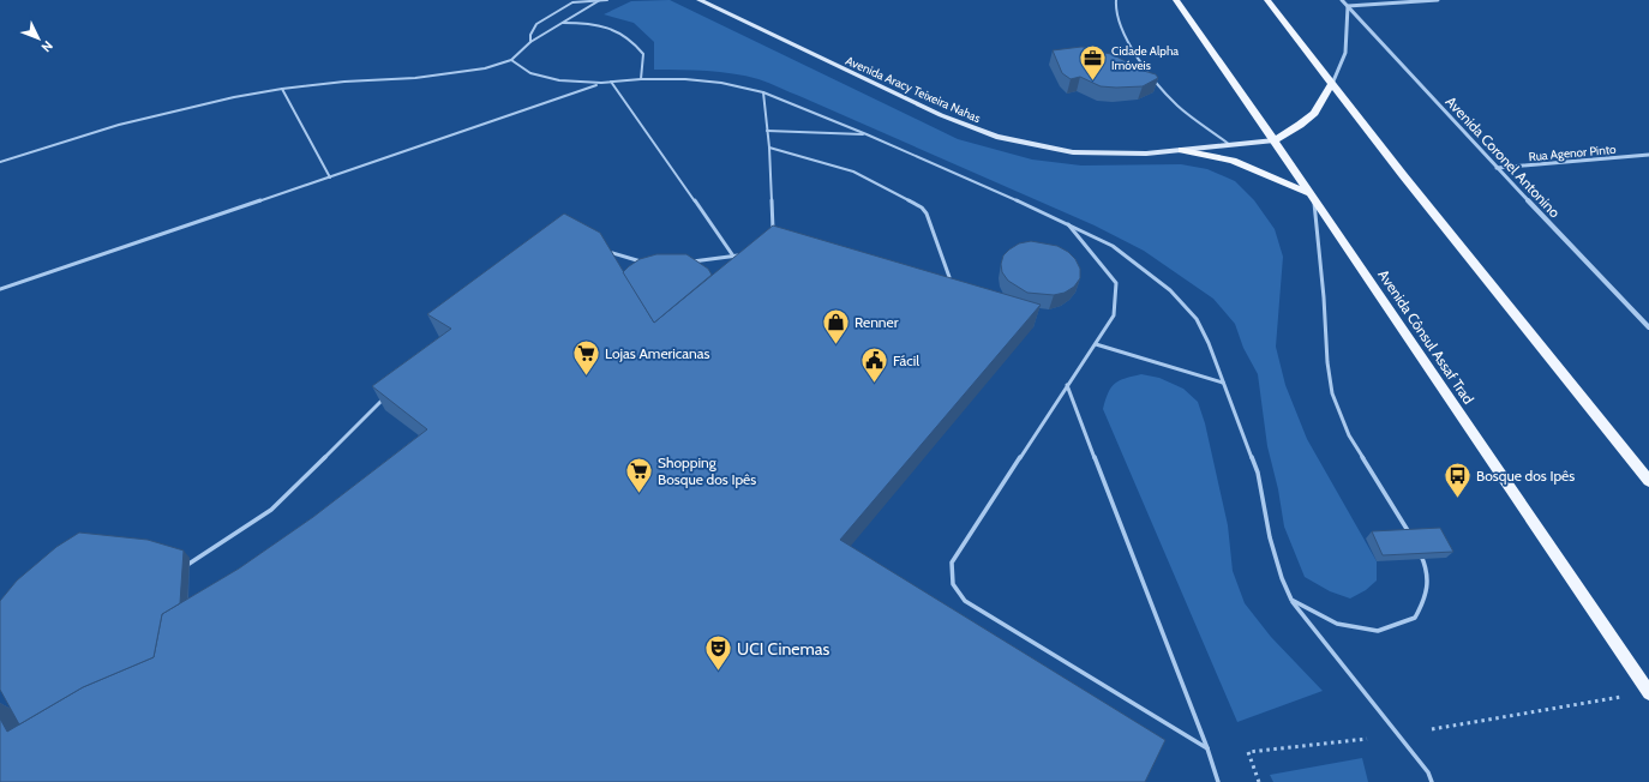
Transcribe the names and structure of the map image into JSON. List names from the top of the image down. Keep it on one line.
{"streets":{"main road":["Avenida Cônsul Assaf Trad"],"street":["Avenida Aracy Teixeira Nahas","Rua Agenor Pinto","Avenida Coronel Antonino"]},"crossings":[["Avenida Aracy Teixeira Nahas","Avenida Cônsul Assaf Trad"],["Rua Agenor Pinto","Avenida Coronel Antonino"]],"places":{"office":["Cidade Alpha Imóveis"],"shop":["Renner"],"supermarket":["Lojas Americanas","Shopping Bosque dos Ipês"],"public building":["Fácil"],"bus stop":["Bosque dos Ipês"],"theatre":["UCI Cinemas"]},"north":"bottom right"}
